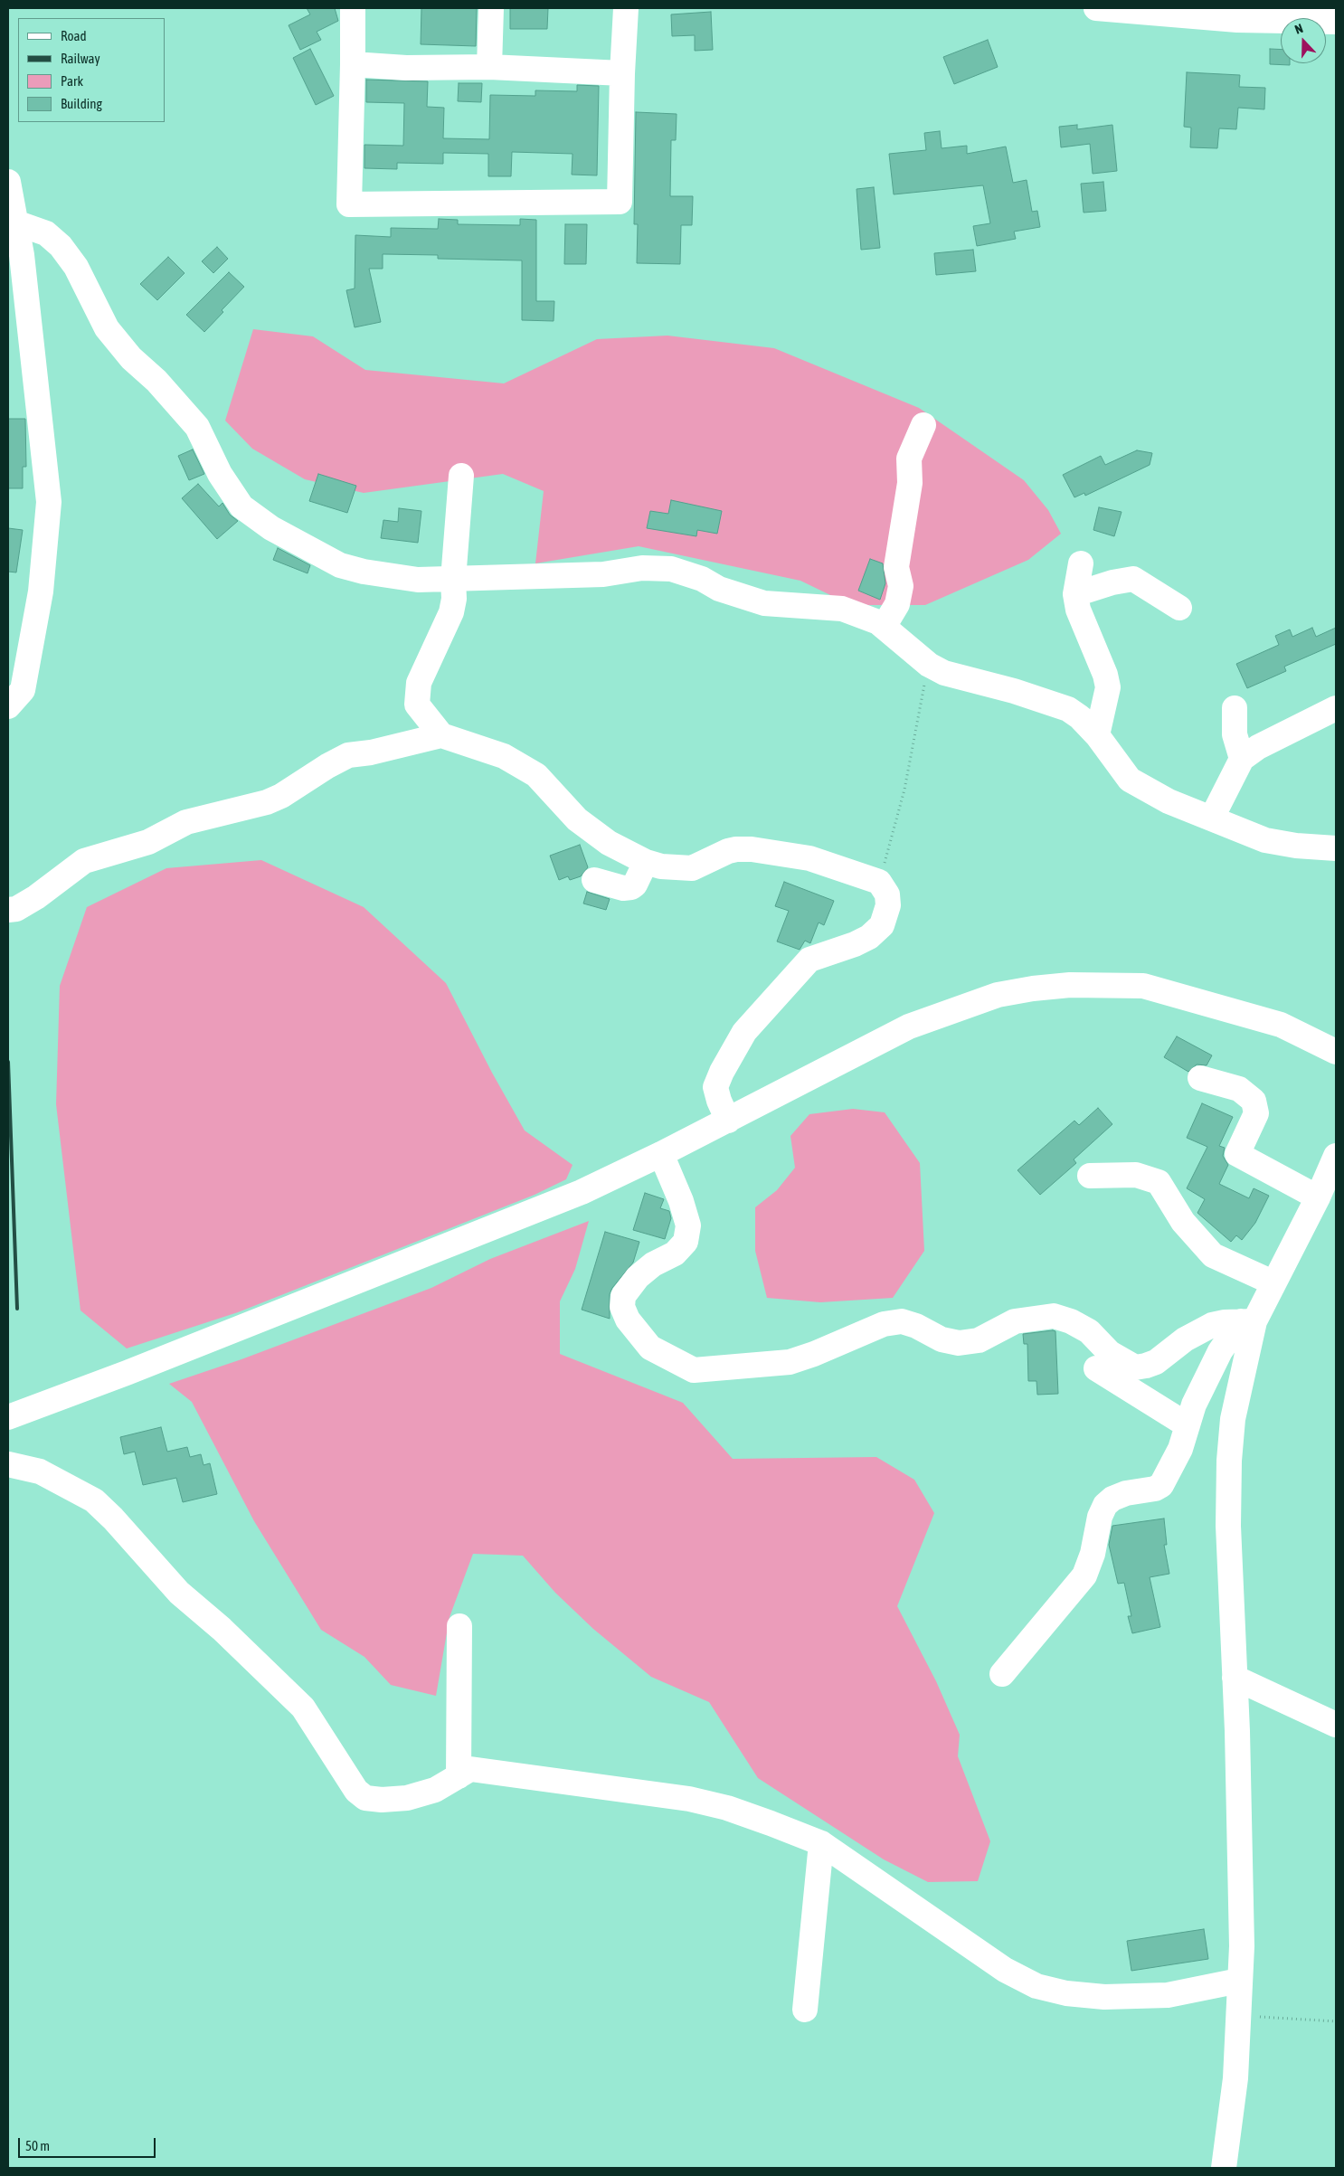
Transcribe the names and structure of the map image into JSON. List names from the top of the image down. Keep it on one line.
{"legend":["Road","Railway","Park","Building"],"scale_bar":"50 m","north":"top"}
